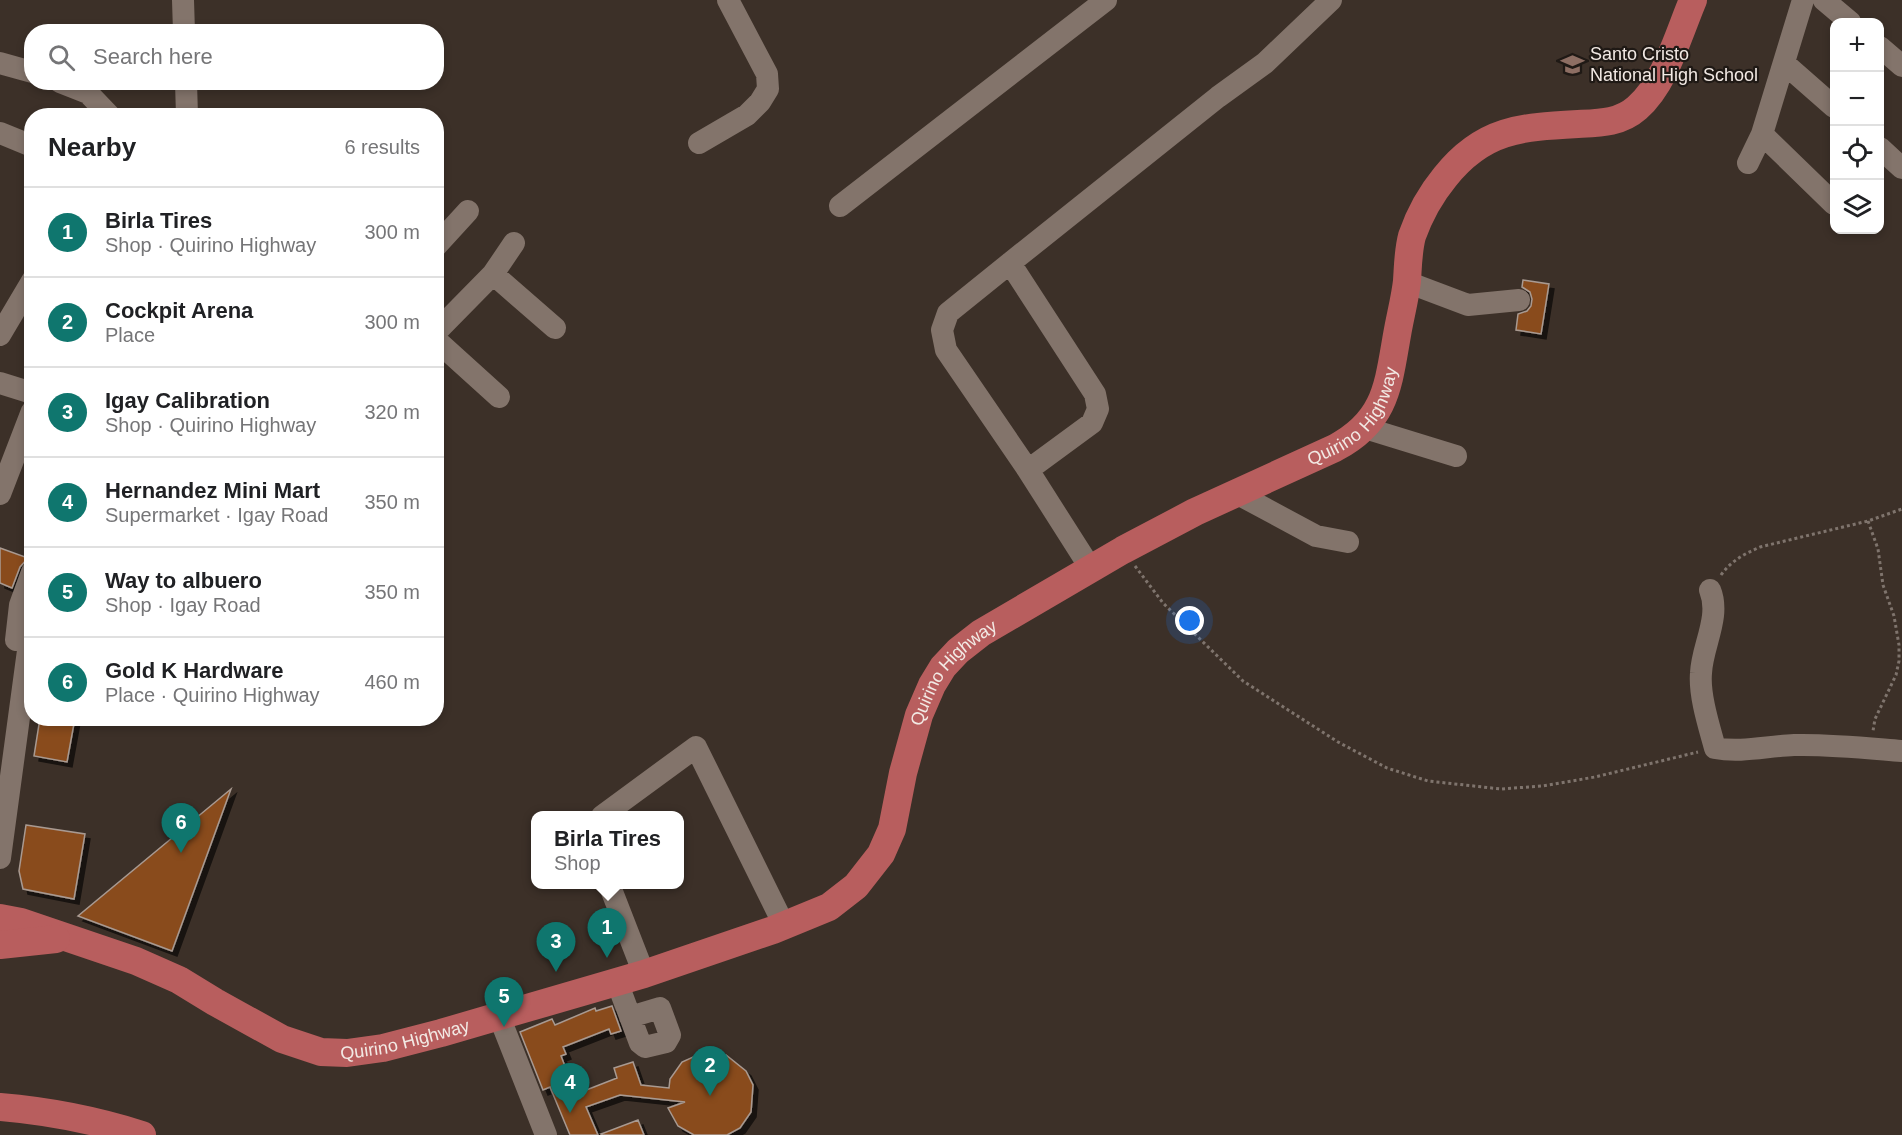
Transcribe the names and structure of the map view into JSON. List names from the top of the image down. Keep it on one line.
{"streets":{"main road":["Quirino Highway"]},"places":{"school or university":["Santo Cristo National High School"]},"page":{"map_buttons":["+","−"],"search":"Search here","heading":["Nearby","6 results"],"list":[{"mark":"1","name":"Birla Tires","note":"Shop · Quirino Highway","value":"300 m"},{"mark":"2","name":"Cockpit Arena","note":"Place","value":"300 m"},{"mark":"3","name":"Igay Calibration","note":"Shop · Quirino Highway","value":"320 m"},{"mark":"4","name":"Hernandez Mini Mart","note":"Supermarket · Igay Road","value":"350 m"},{"mark":"5","name":"Way to albuero","note":"Shop · Igay Road","value":"350 m"},{"mark":"6","name":"Gold K Hardware","note":"Place · Quirino Highway","value":"460 m"}],"pins":["6","1","3","5","2","4"],"popup":["Birla Tires","Shop"]}}
